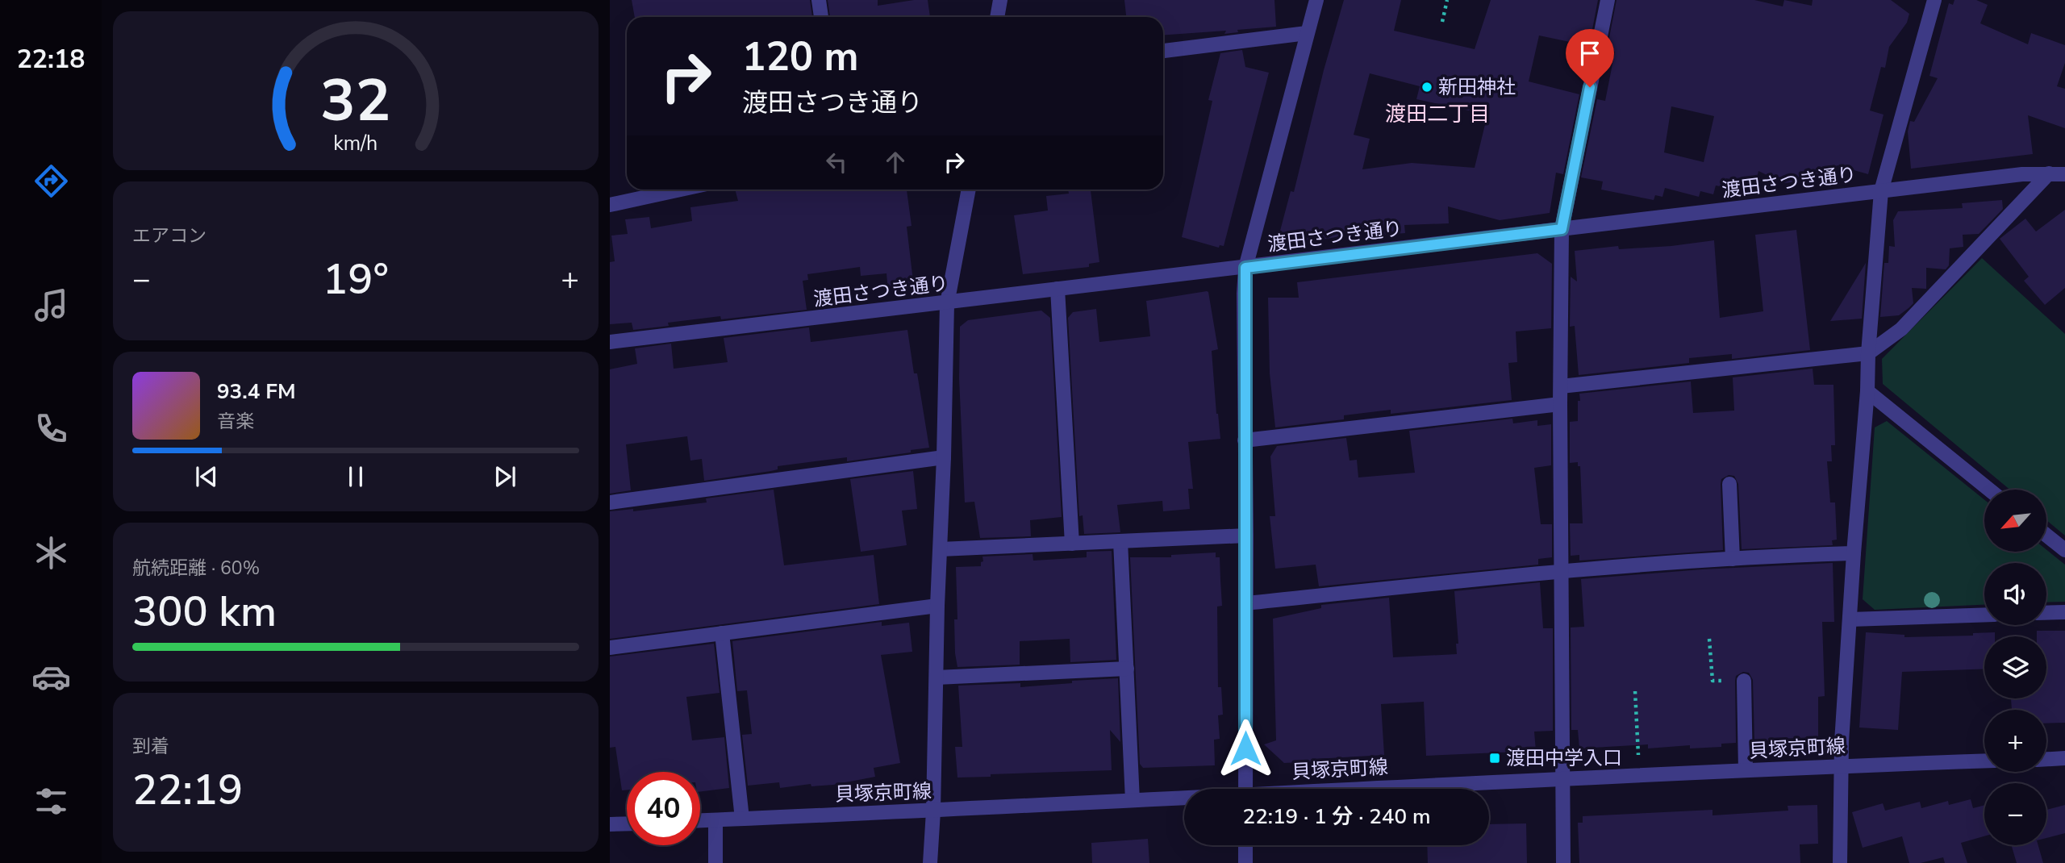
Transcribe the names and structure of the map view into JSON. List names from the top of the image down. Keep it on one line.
{"streets":{"street":["渡田さつき通り","貝塚京町線"]},"districts":["渡田二丁目"],"places":{"other":["新田神社"],"transit":["渡田中学入口"]},"north":"bottom left","page":{"tabs":"22:18","turn":["120 m","渡田さつき通り"],"tile":["エアコン",["航続距離 · 60%","300 km"],["到着","22:19"]],"heat":["−","19°","+"],"song":["93.4 FM","音楽"],"map_buttons":["+","−"],"limit":"40","trip":"22:19 · 1 分 · 240 m","gauge":["32","km/h"]}}
